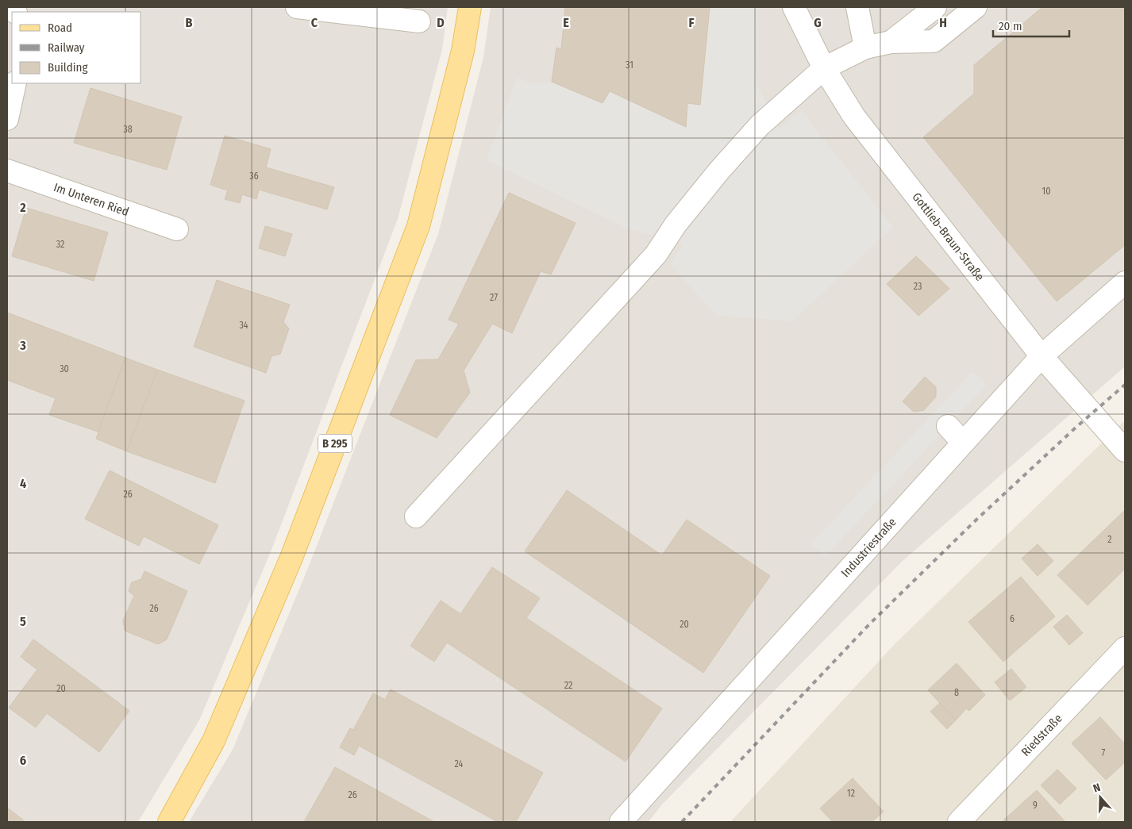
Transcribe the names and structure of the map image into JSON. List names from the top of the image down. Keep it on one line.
{"streets":{"main road":["B 295"],"street":["Im Unteren Ried","Gottlieb-Braun-Straße","Industriestraße","Riedstraße"]},"crossings":[["Gottlieb-Braun-Straße","Industriestraße"]],"house_numbers":["31","38","36","10","32","23","27","34","30","26","2","26","6","20","22","20","8","7","24","12","26","9"],"legend":["Road","Railway","Building"],"scale_bar":"20 m","north":"top","grid":{"columns":["B","C","D","E","F","G","H"],"rows":["2","3","4","5","6"]}}
